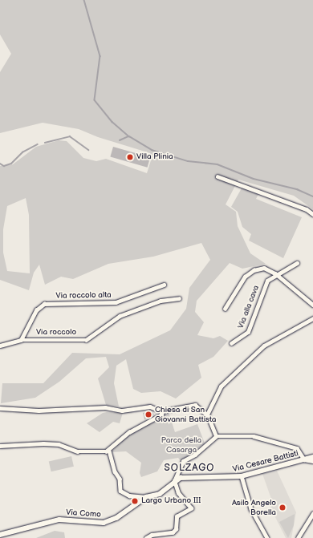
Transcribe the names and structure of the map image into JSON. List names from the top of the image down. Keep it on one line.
{"streets":{"street":["Via roccolo alta","Via alla cava","Via roccolo","Via Cesare Battisti","Via Como"]},"crossings":[["Via roccolo alta","Via roccolo"],["Via Cesare Battisti","Via Como"]],"districts":["SOLZAGO"],"parks":["Parco della Casarga"],"places":["Villa Plinia","Chiesa di San Giovanni Battista","Largo Urbano III","Asilo Angelo Borella"]}
